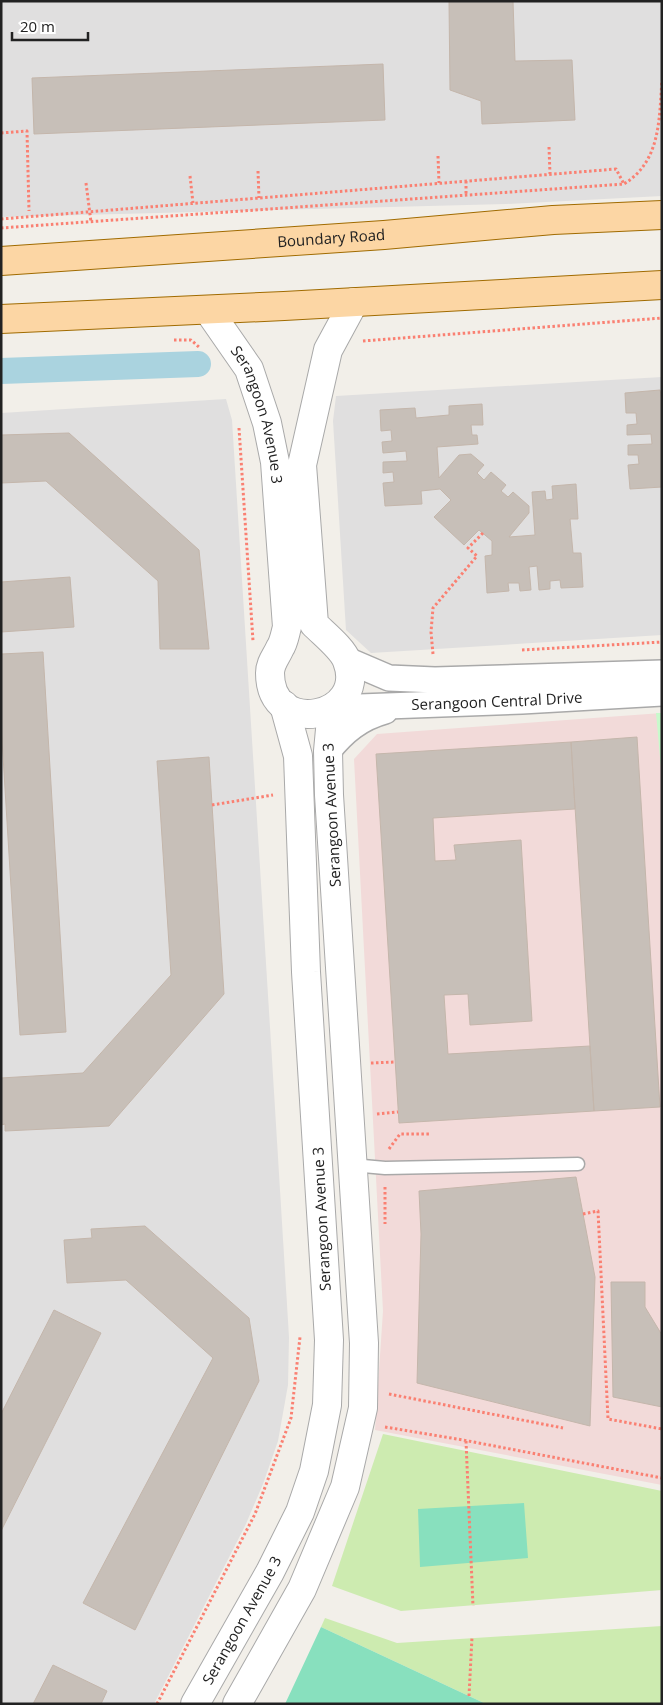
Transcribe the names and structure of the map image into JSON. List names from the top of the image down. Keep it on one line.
{"streets":{"main road":["Boundary Road"],"street":["Serangoon Avenue 3","Serangoon Central Drive"]},"crossings":[["Serangoon Avenue 3","Serangoon Central Drive"]],"scale_bar":"20 m"}
